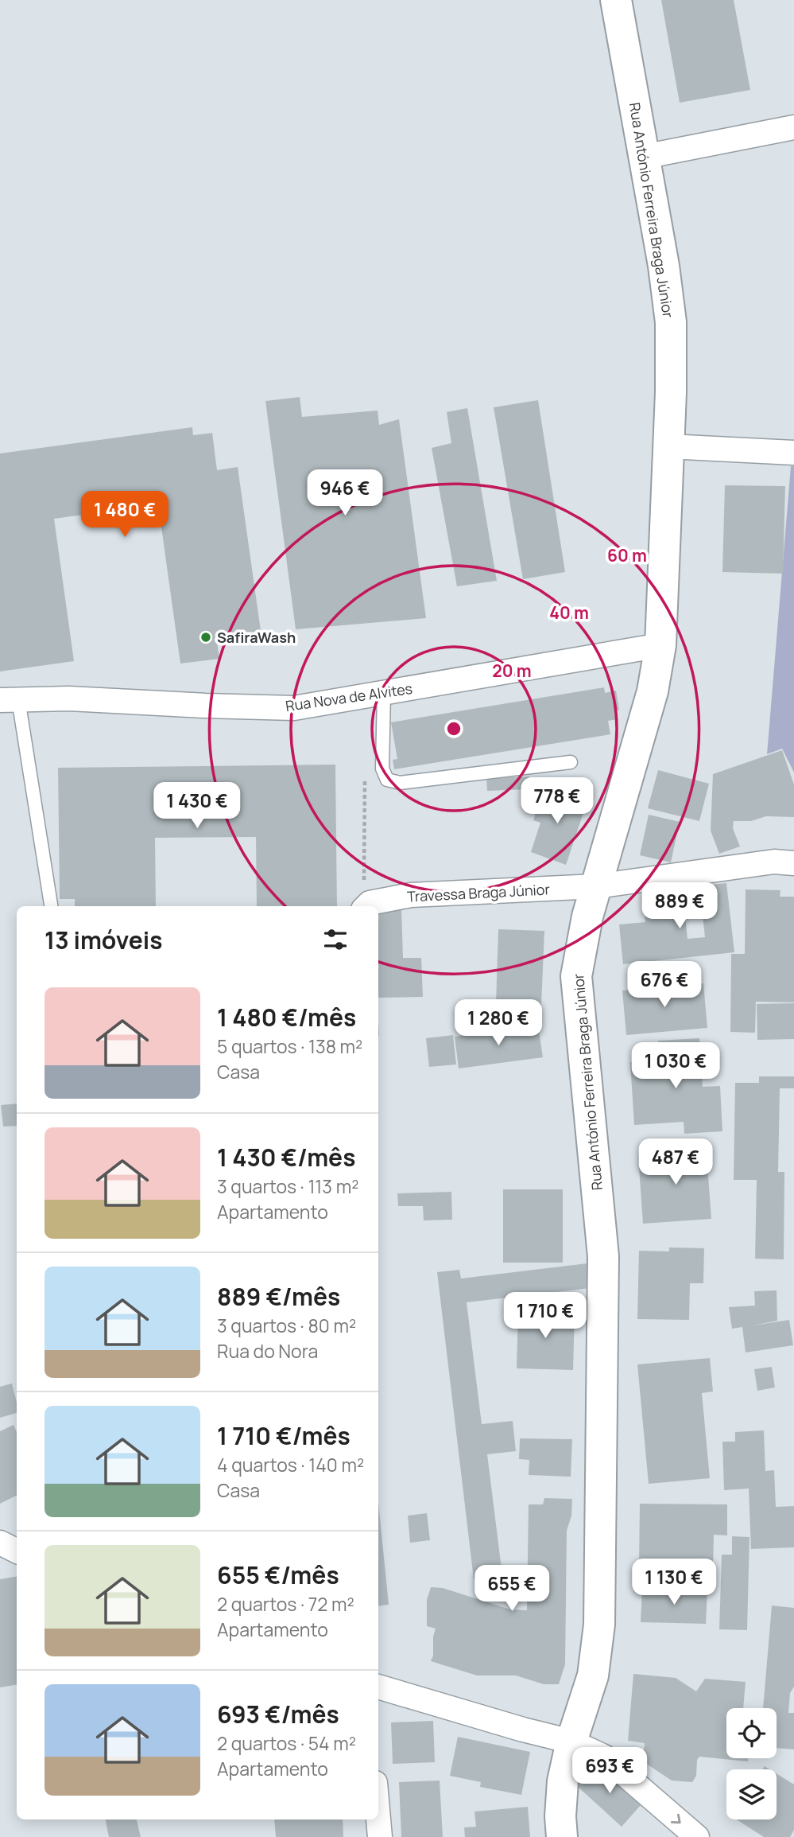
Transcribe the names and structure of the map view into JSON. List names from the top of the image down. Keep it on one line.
{"streets":{"street":["Rua António Ferreira Braga Júnior","Rua Nova de Alvites","Travessa Braga Júnior"]},"crossings":[["Rua António Ferreira Braga Júnior","Rua Nova de Alvites"],["Rua António Ferreira Braga Júnior","Travessa Braga Júnior"]],"places":["SafiraWash"],"page":{"price":["946 €","1 480 €","778 €","1 430 €","889 €","676 €","1 280 €","1 030 €","487 €","1 710 €","1 130 €","655 €","693 €"],"heading":"13 imóveis","list":[{"name":"1 480 €/mês","note":"5 quartos · 138 m² · Casa"},{"name":"1 430 €/mês","note":"3 quartos · 113 m² · Apartamento"},{"name":"889 €/mês","note":"3 quartos · 80 m² · Rua do Nora"},{"name":"1 710 €/mês","note":"4 quartos · 140 m² · Casa"},{"name":"655 €/mês","note":"2 quartos · 72 m² · Apartamento"},{"name":"693 €/mês","note":"2 quartos · 54 m² · Apartamento"}]},"rings":["60 m","40 m","20 m"]}
